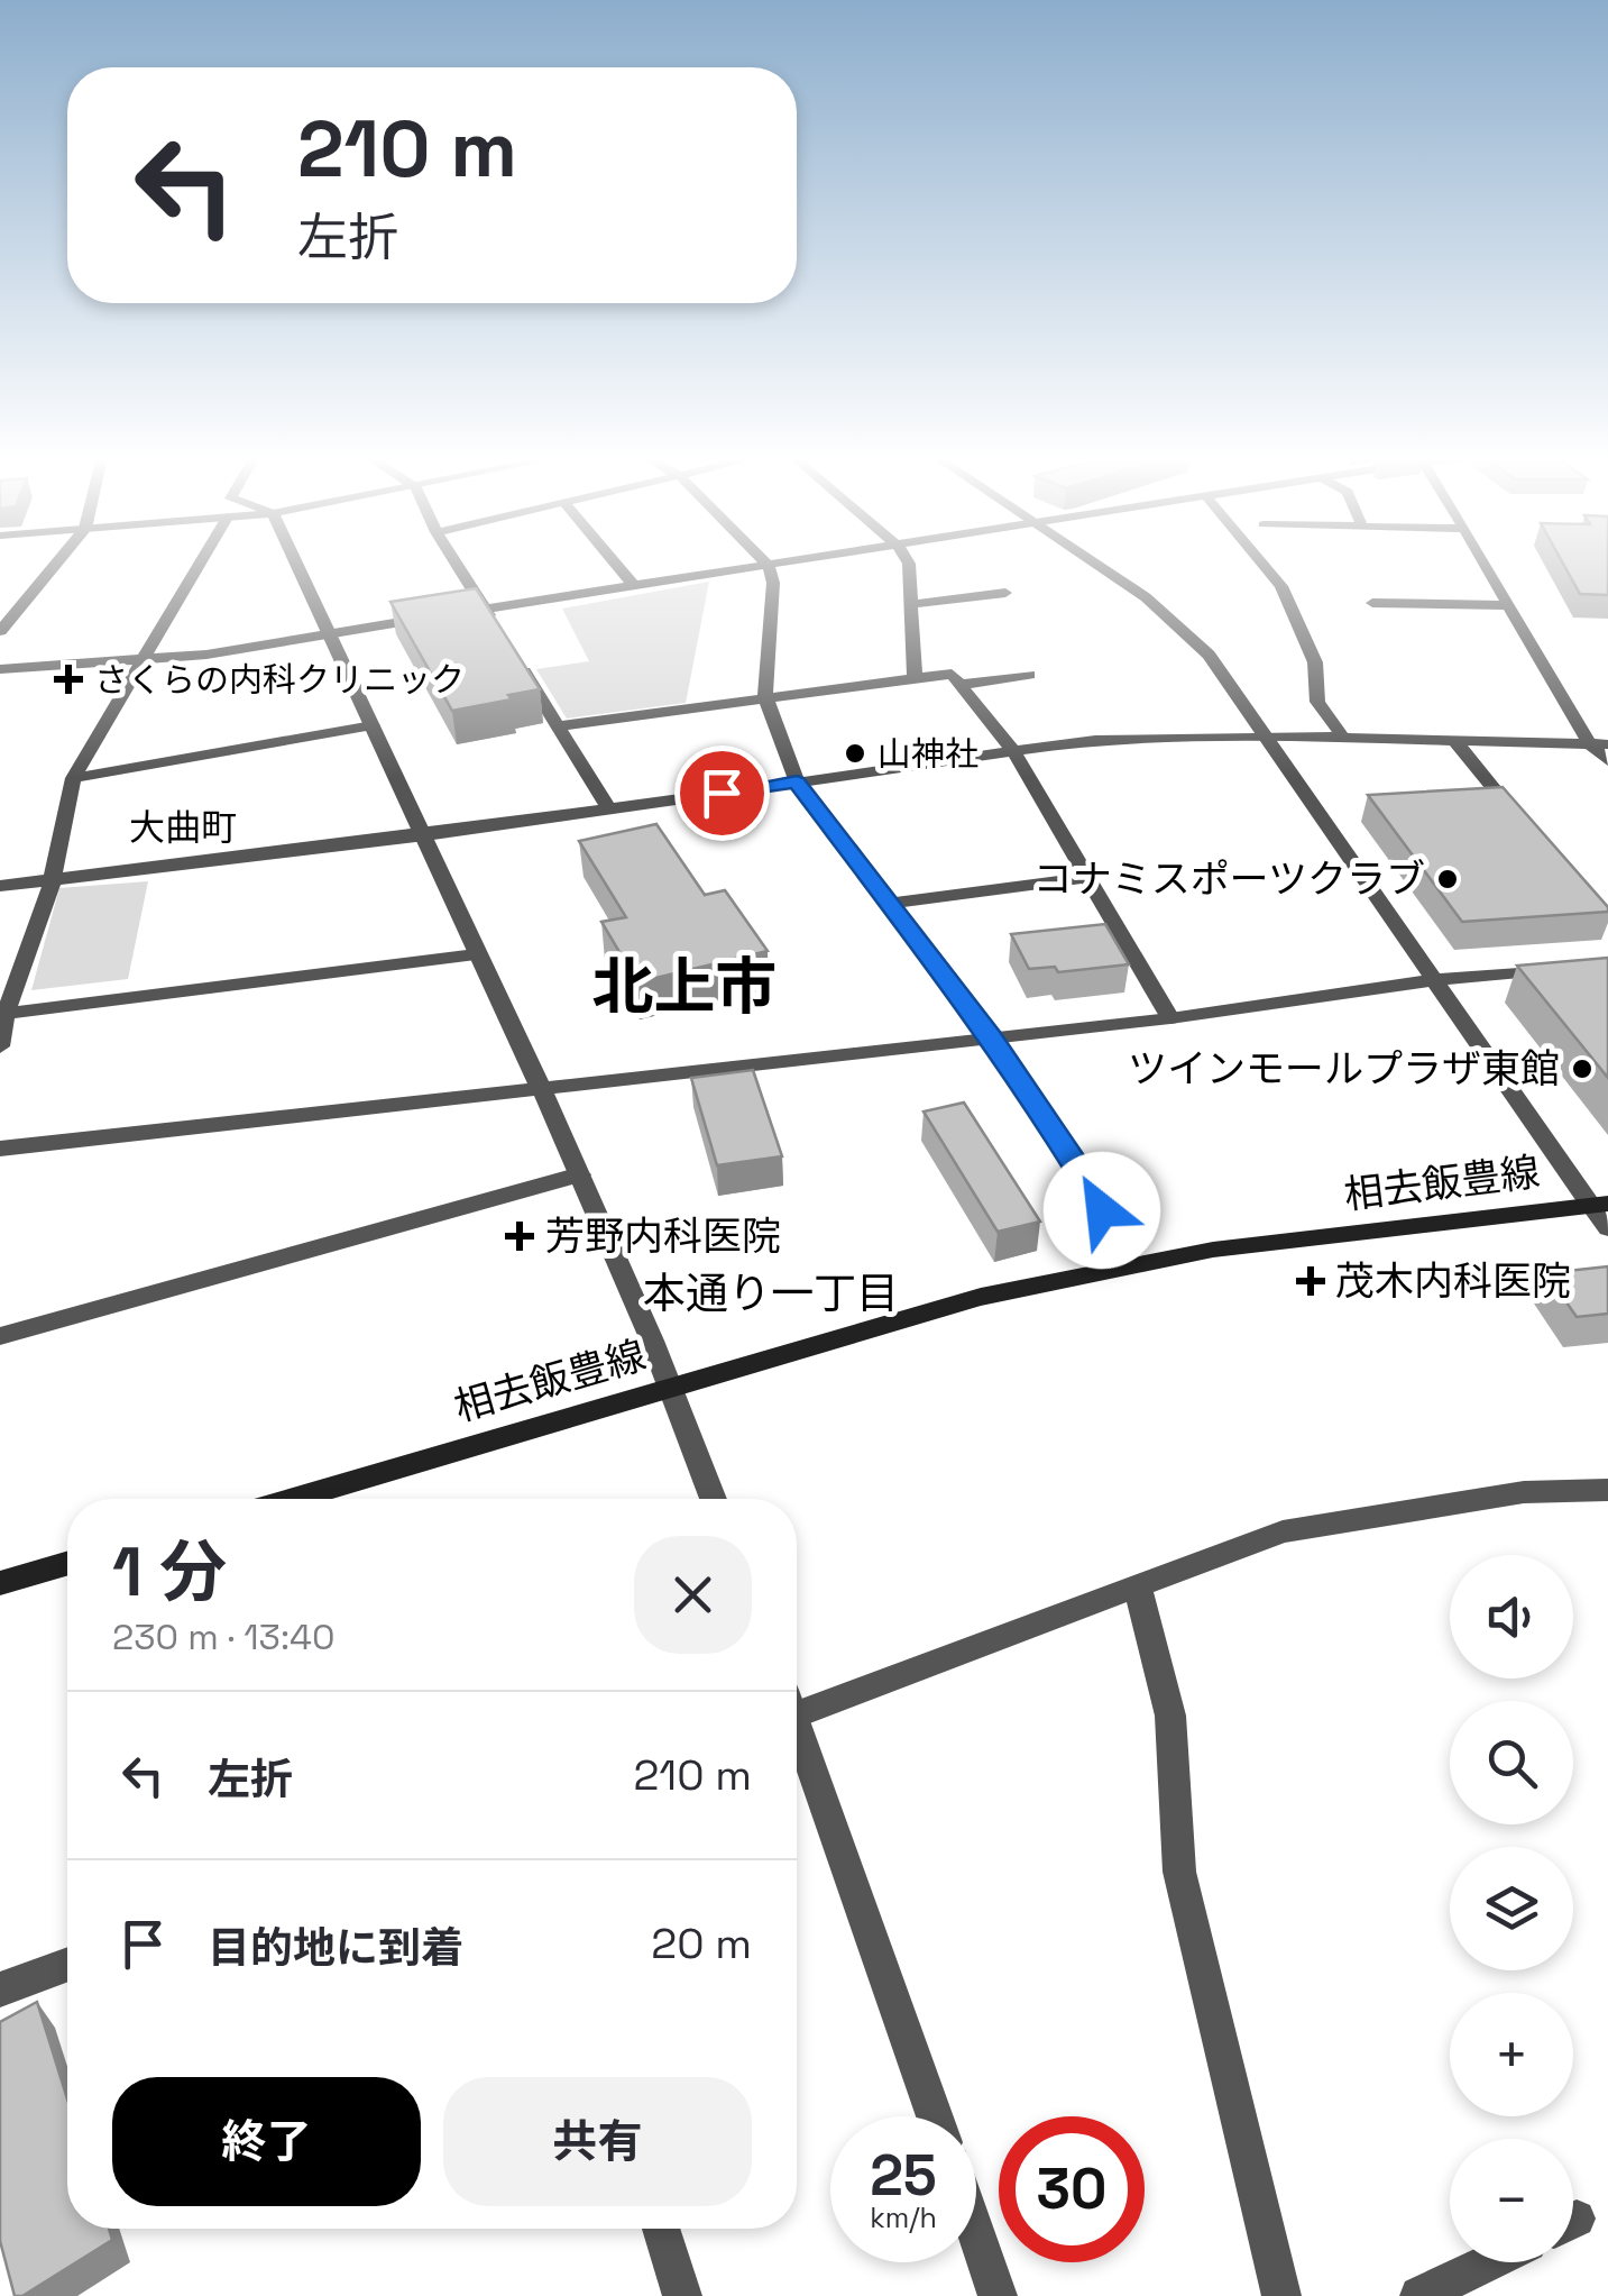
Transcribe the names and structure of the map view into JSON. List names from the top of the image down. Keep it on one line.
{"streets":{"main road":["相去飯豊線"]},"districts":["大曲町","北上市","本通り一丁目"],"places":{"health":["さくらの内科クリニック","芳野内科医院","茂木内科医院"],"other":["山神社","コナミスポーツクラブ","ツインモールプラザ東館"]},"page":{"turn":["210 m","左折"],"heading":["1 分","230 m · 13:40"],"map_buttons":["+","−"],"list":[{"name":"左折","value":"210 m"},{"name":"目的地に到着","value":"20 m"}],"buttons":["終了","共有"],"speed":"25 km/h","limit":"30"}}
